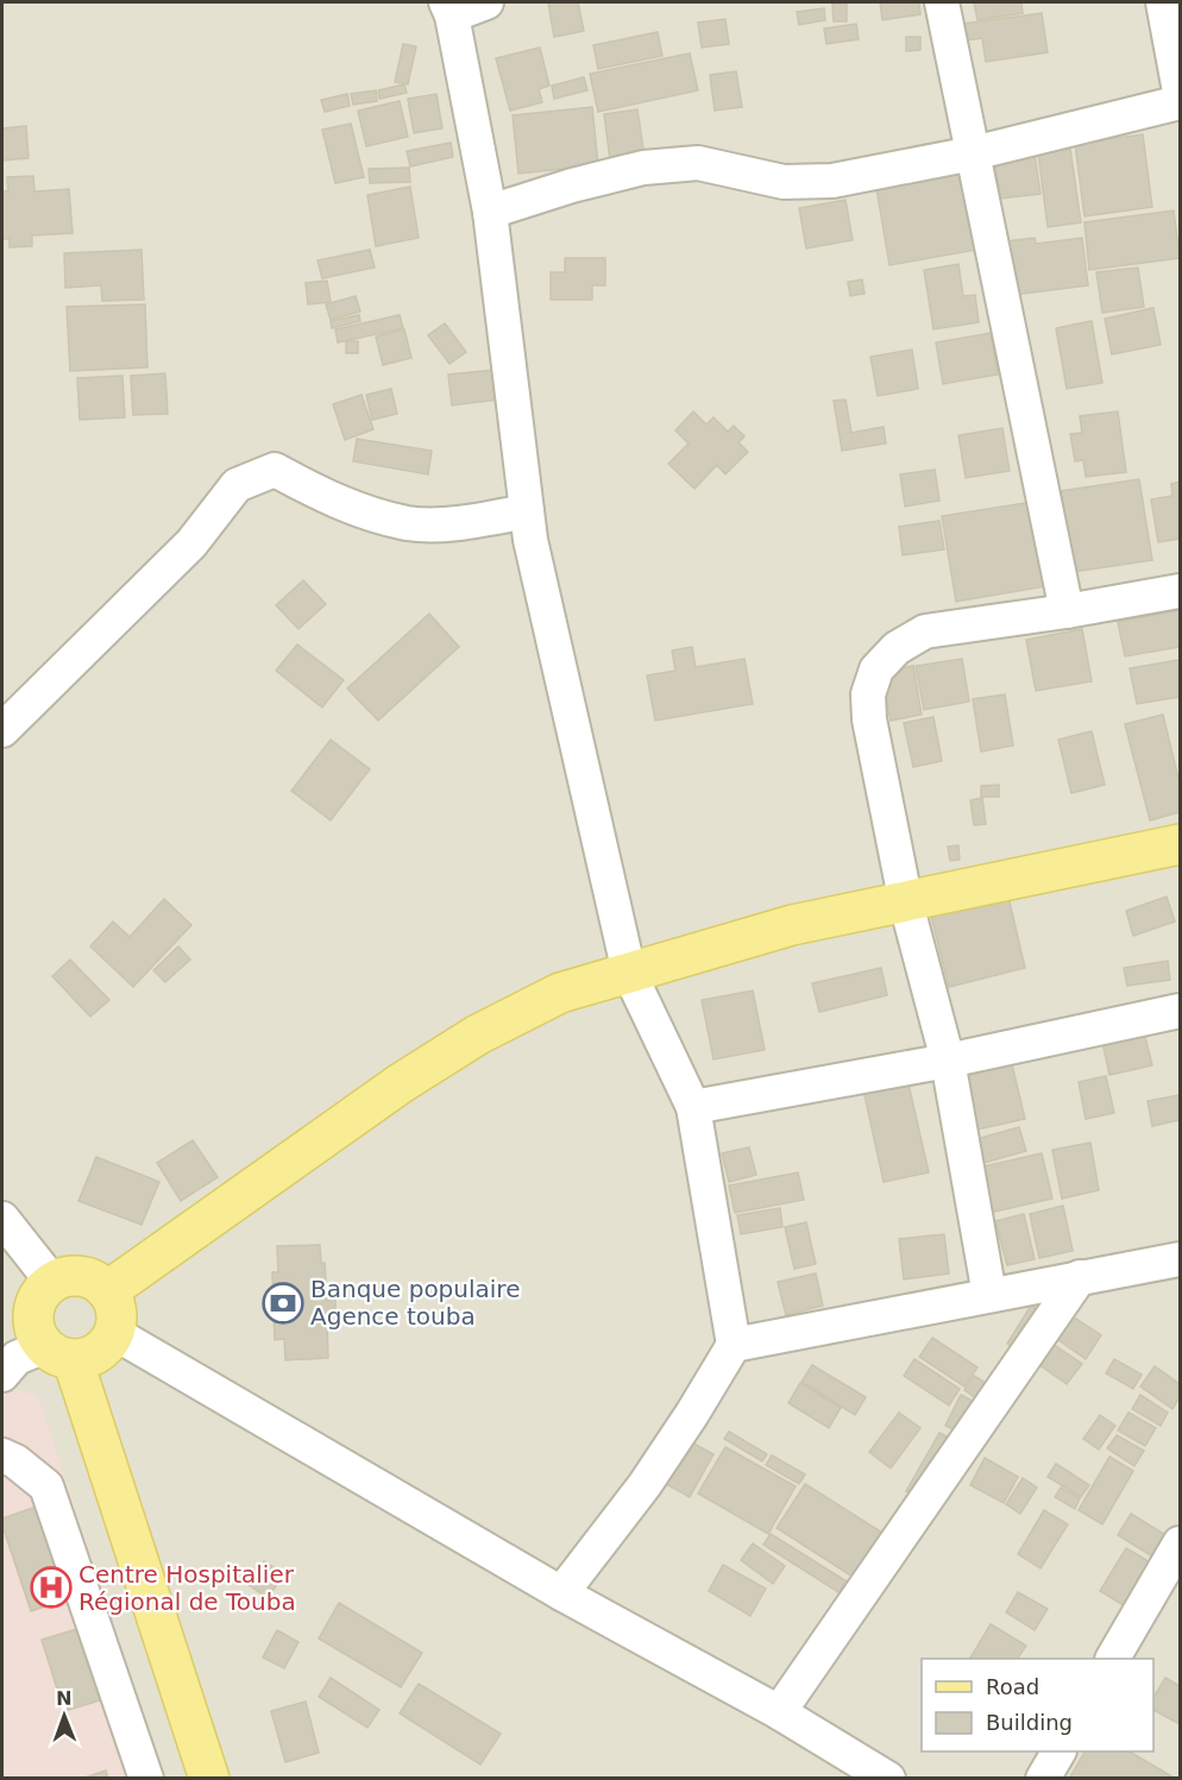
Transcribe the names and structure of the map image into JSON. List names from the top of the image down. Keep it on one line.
{"places":{"bank":["Banque populaire Agence touba"],"hospital":["Centre Hospitalier Régional de Touba"]},"legend":["Road","Building"],"north":"top"}
